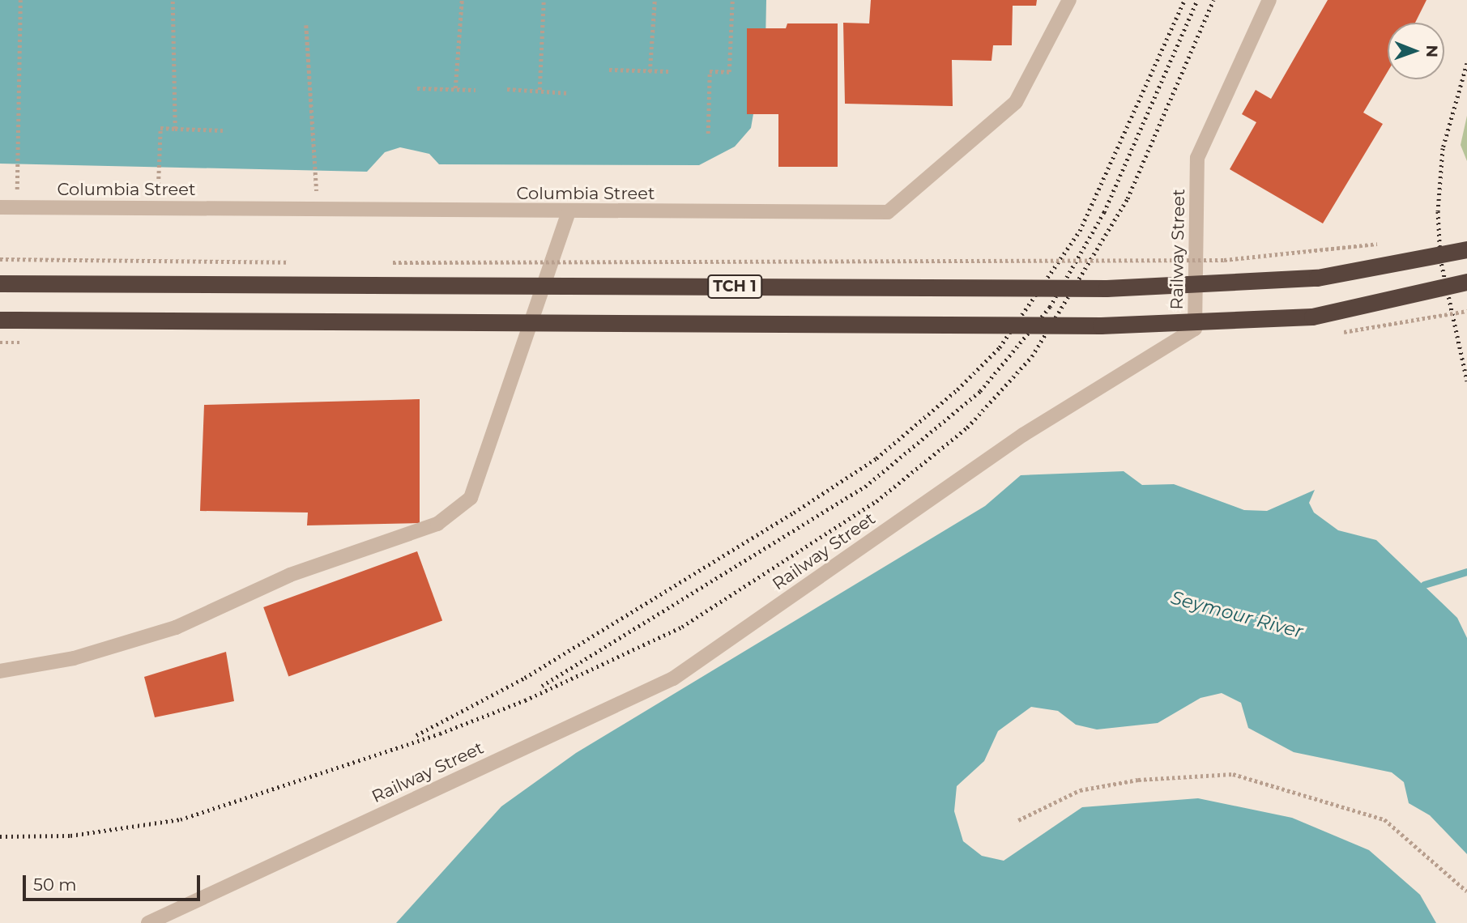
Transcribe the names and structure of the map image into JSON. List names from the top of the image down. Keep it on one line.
{"streets":{"highway":["TCH 1"],"street":["Columbia Street","Railway Street"]},"water":["Seymour River"],"scale_bar":"50 m","north":"right"}
